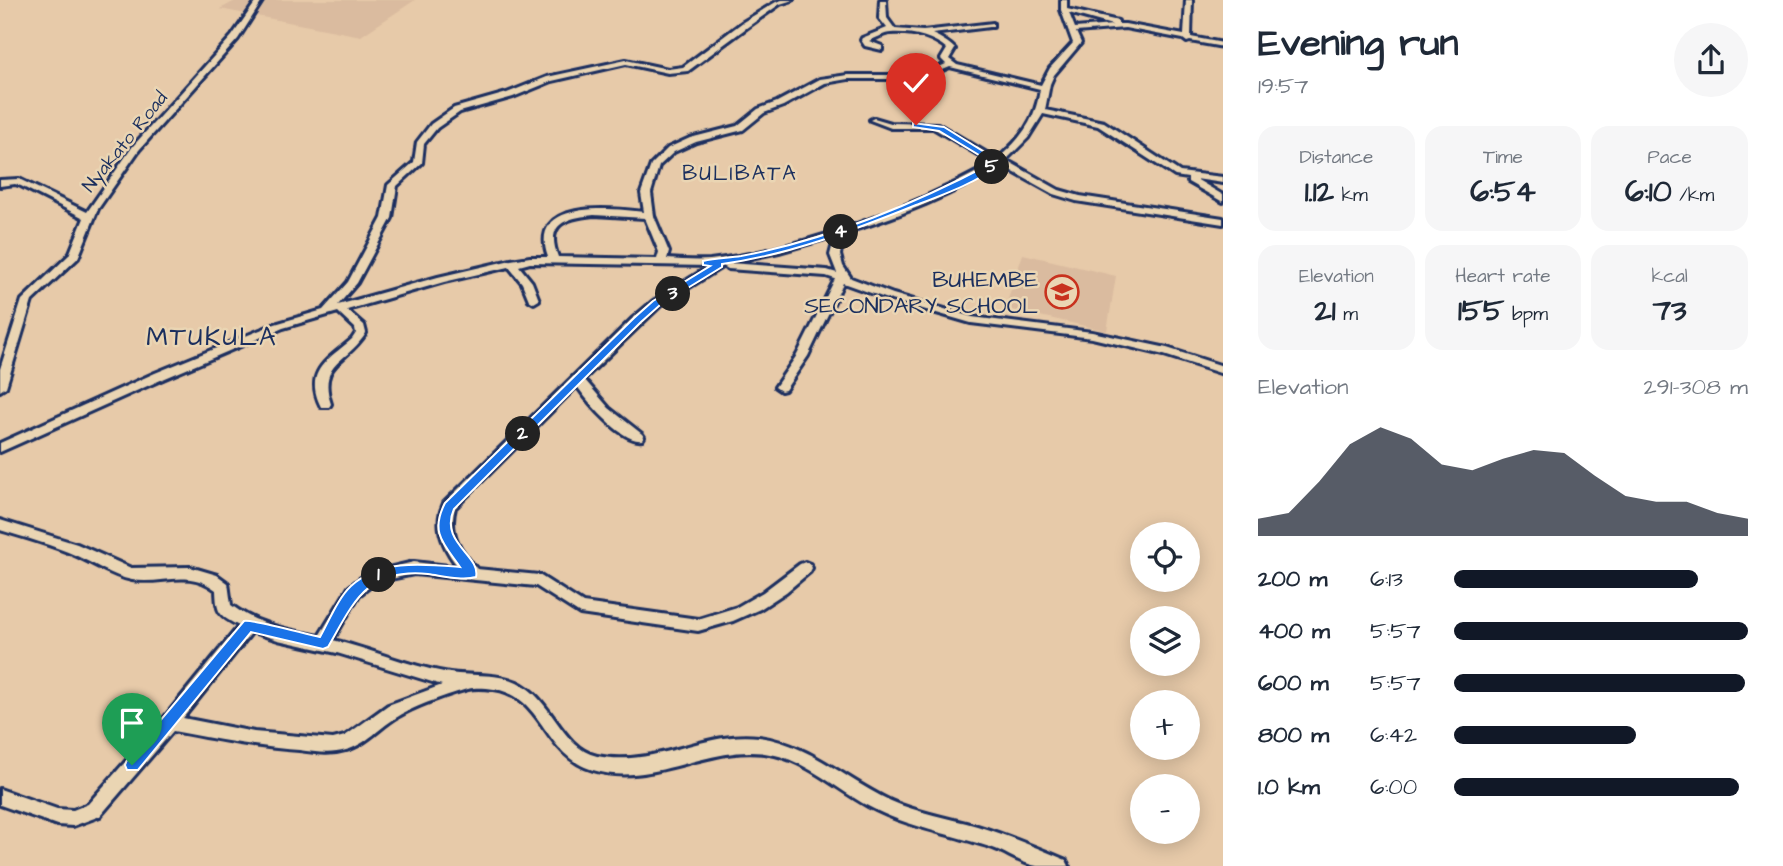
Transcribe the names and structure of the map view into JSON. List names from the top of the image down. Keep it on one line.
{"streets":{"street":["Nyakato Road"]},"districts":["BULIBATA","MTUKULA"],"places":{"school or university":["BUHEMBE SECONDARY SCHOOL"]},"page":{"heading":["Evening run","19:57"],"stats":[["Distance","1.12 km"],["Time","6:54"],["Pace","6:10 /km"],["Elevation","21 m"],["Heart rate","155 bpm"],["kcal","73"]],"pins":["5","4","3","2","1"],"chart":["Elevation","291–308 m"],"map_buttons":["+","−"],"list":[{"name":"200 m","note":"6:13"},{"name":"400 m","note":"5:57"},{"name":"600 m","note":"5:57"},{"name":"800 m","note":"6:42"},{"name":"1.0 km","note":"6:00"}]}}
